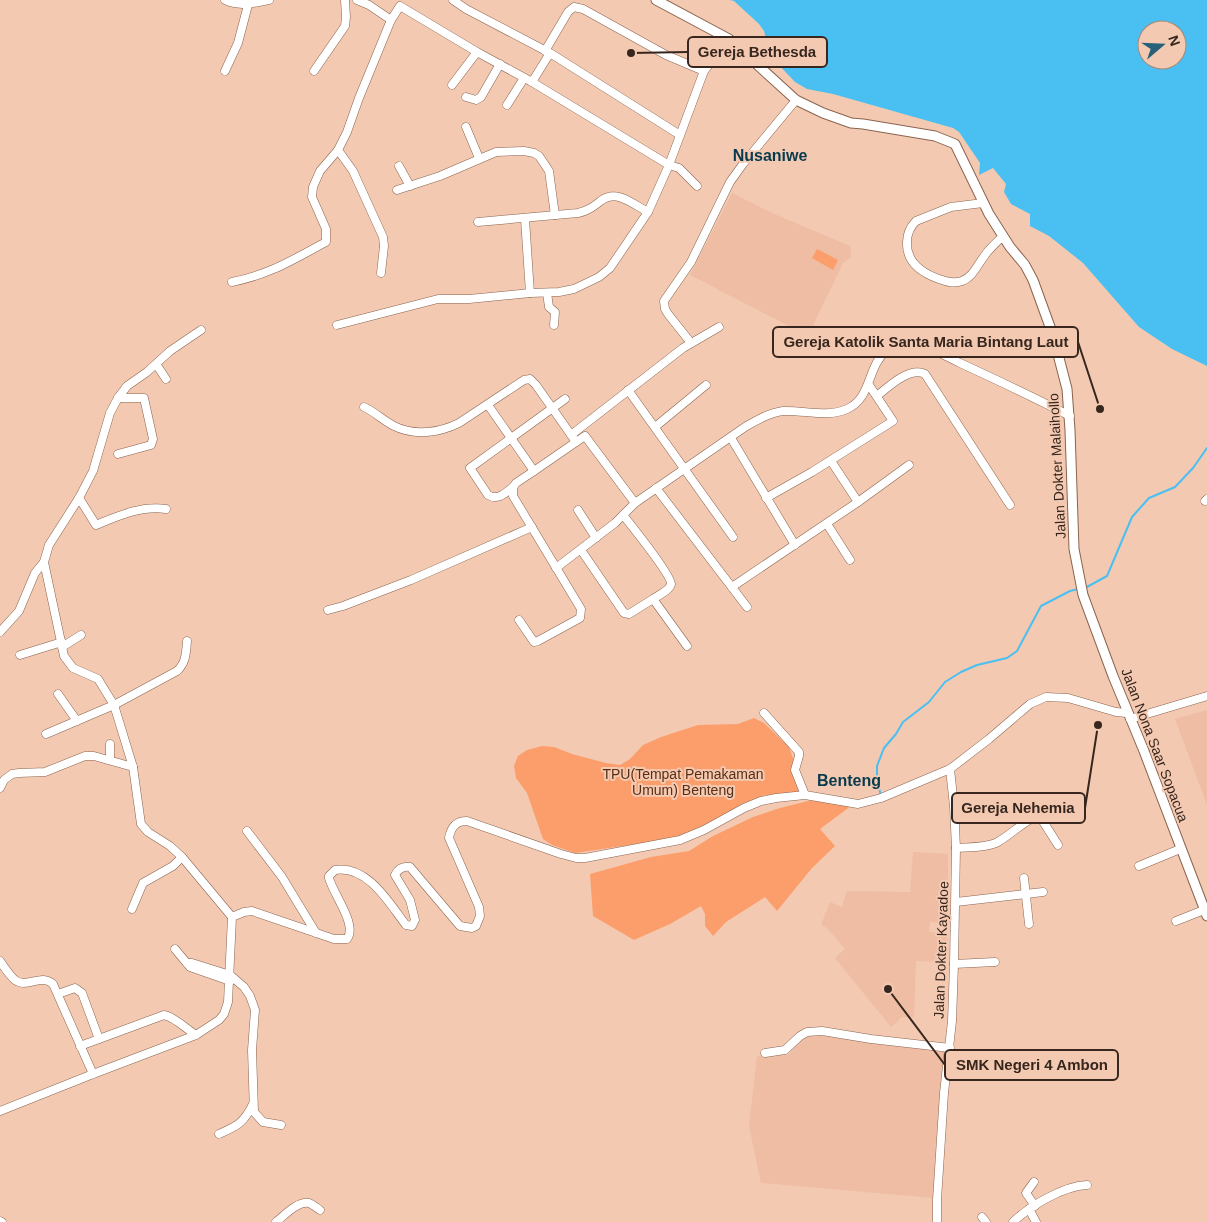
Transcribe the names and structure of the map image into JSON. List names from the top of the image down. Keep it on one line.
{"streets":{"main road":["Jalan Dokter Malaihollo","Jalan Nona Saar Sopacua"],"street":["Jalan Dokter Kayadoe"]},"crossings":[["Jalan Dokter Malaihollo","Jalan Nona Saar Sopacua"]],"districts":["Nusaniwe","Benteng"],"parks":["TPU(Tempat Pemakaman Umum) Benteng"],"places":["Gereja Bethesda","Gereja Katolik Santa Maria Bintang Laut","Gereja Nehemia","SMK Negeri 4 Ambon"],"north":"right"}
